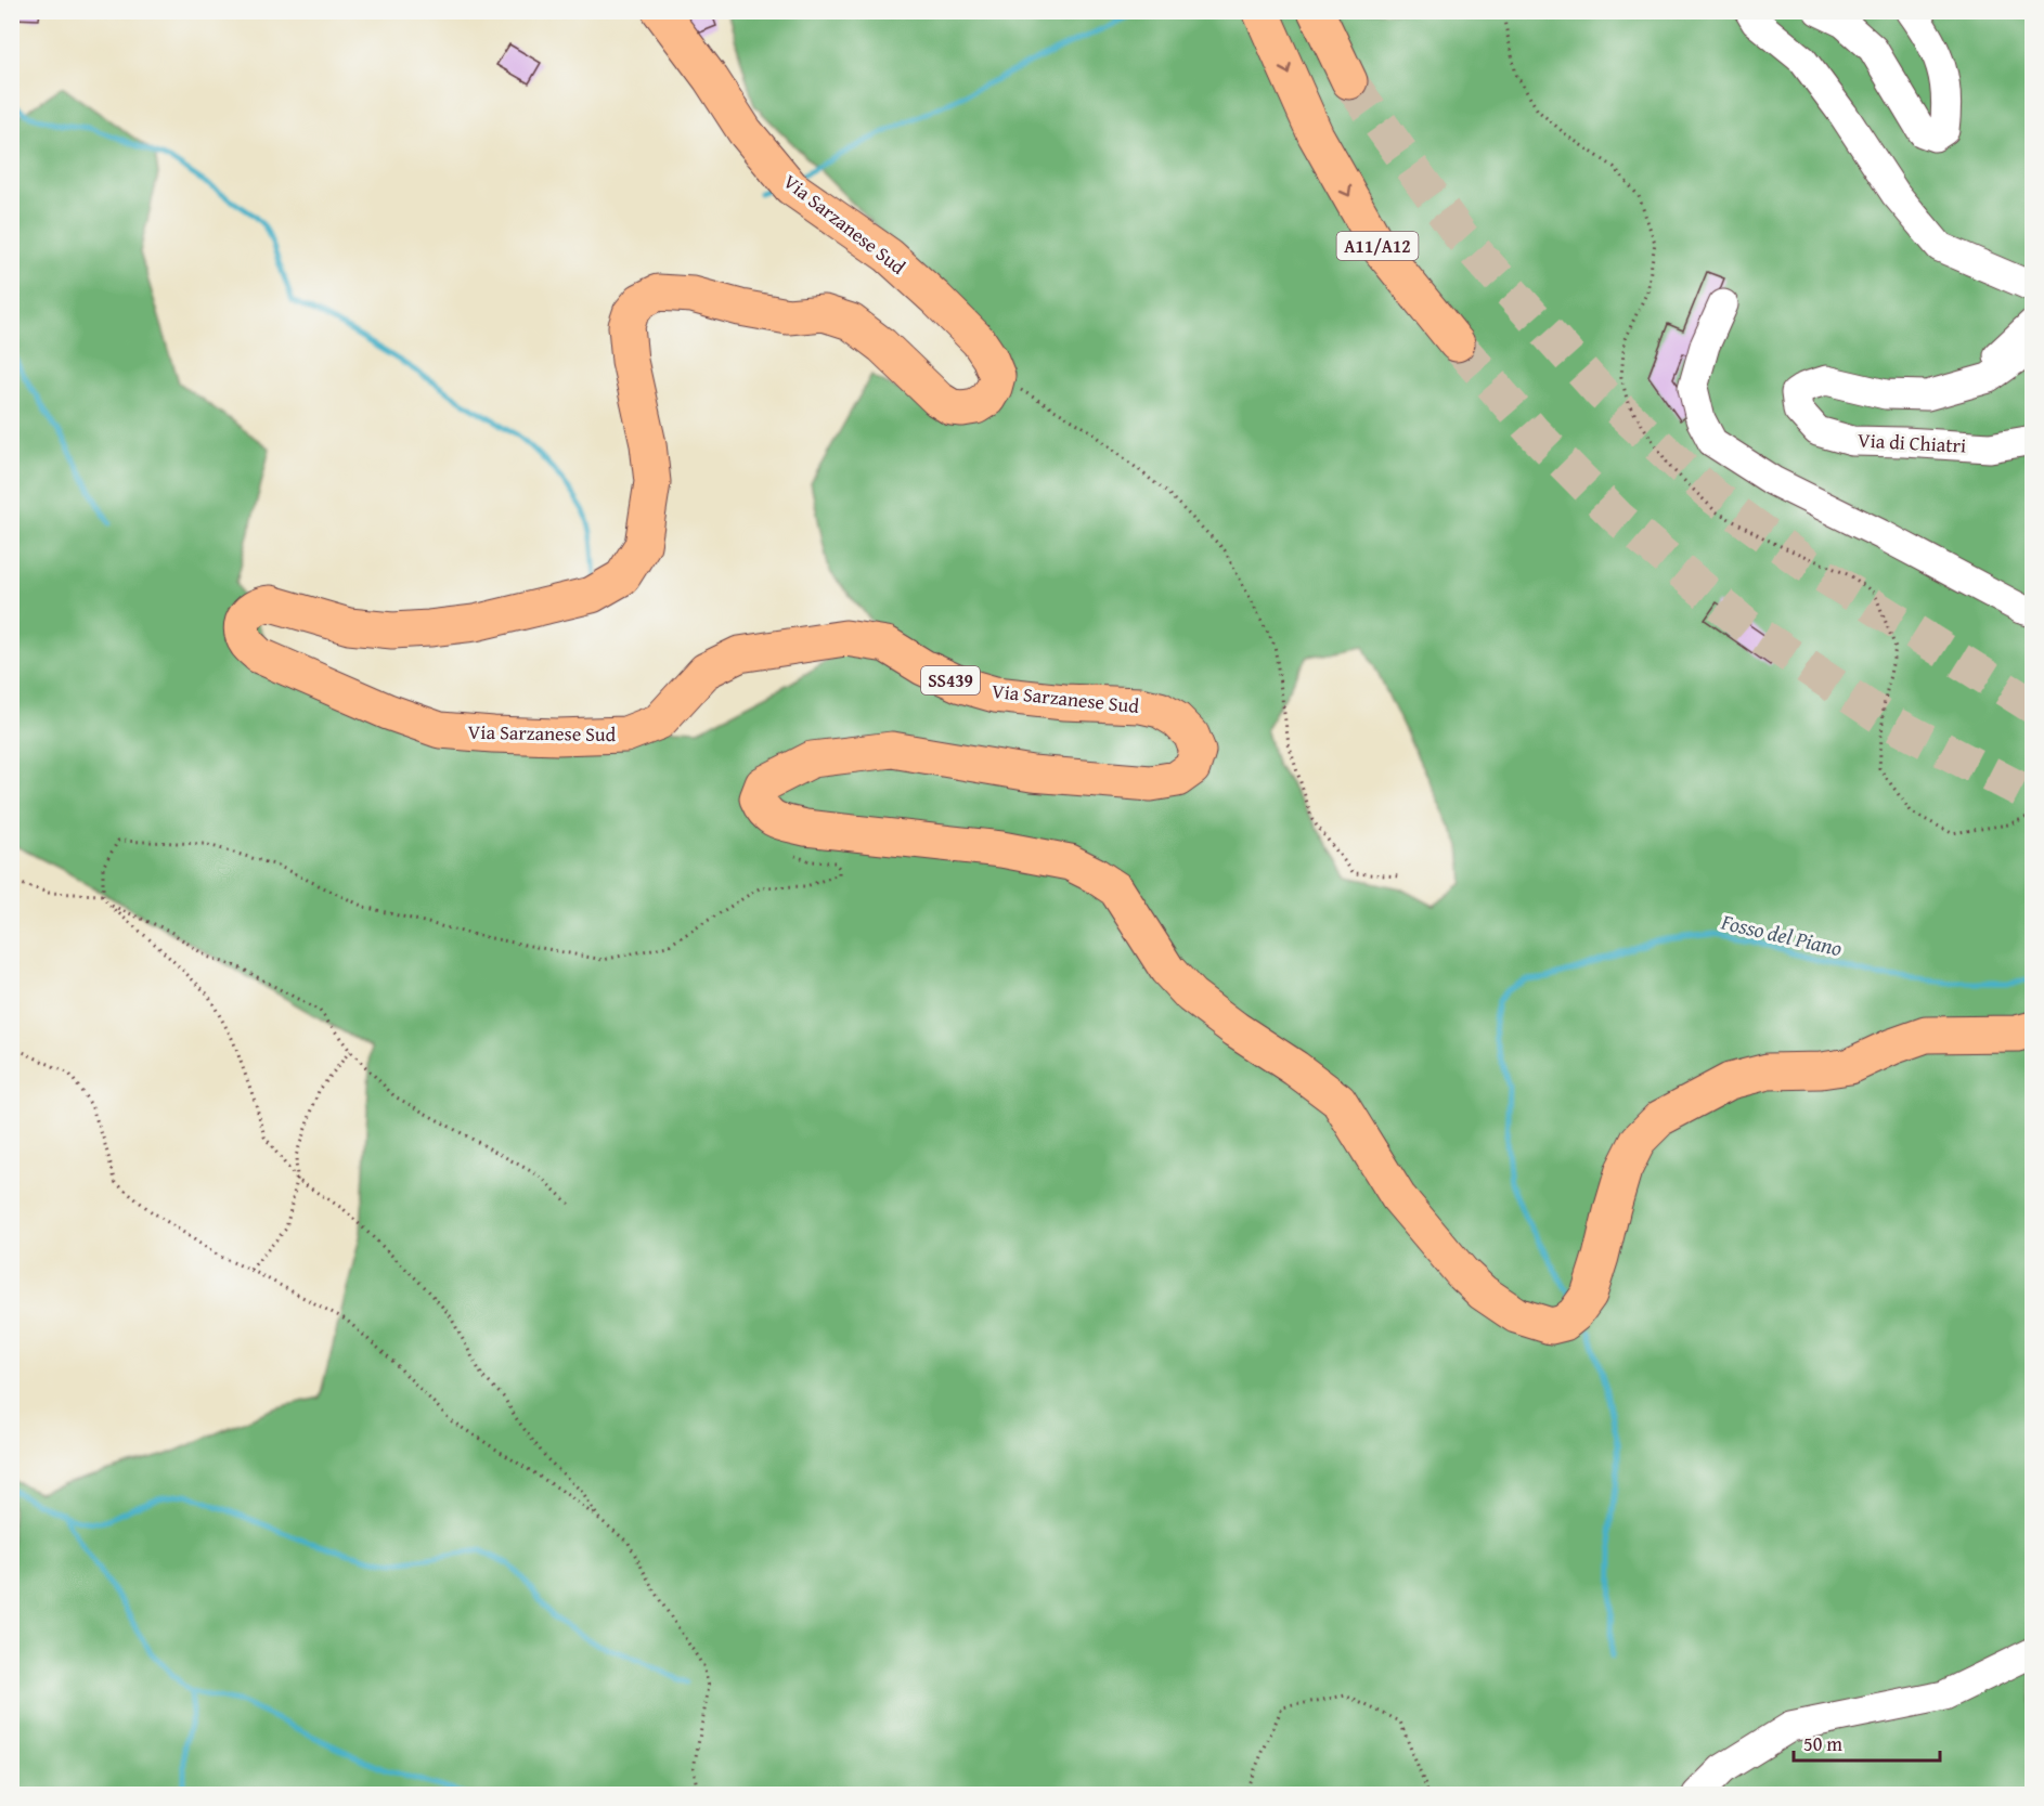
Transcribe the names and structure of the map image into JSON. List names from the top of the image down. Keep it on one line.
{"streets":{"main road":["Via Sarzanese Sud","A11/A12","SS439"],"street":["Via di Chiatri"]},"water":["Fosso del Piano"],"scale_bar":"50 m"}
